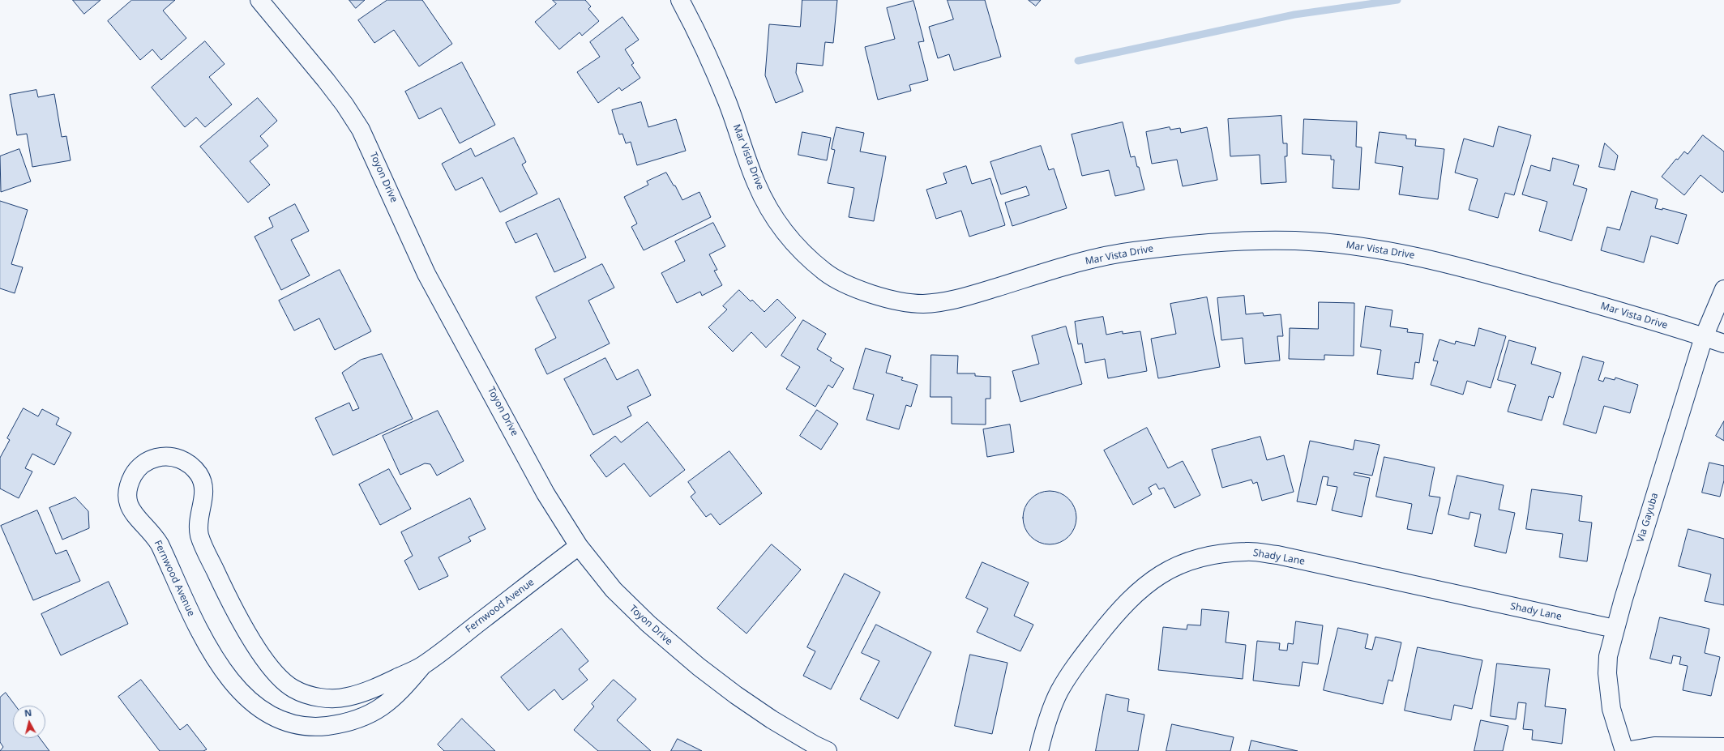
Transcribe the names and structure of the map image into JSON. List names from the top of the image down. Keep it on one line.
{"streets":{"street":["Mar Vista Drive","Toyon Drive","Via Gayuba","Shady Lane","Fernwood Avenue"]},"crossings":[["Mar Vista Drive","Via Gayuba"],["Toyon Drive","Fernwood Avenue"],["Via Gayuba","Shady Lane"]],"north":"top"}
